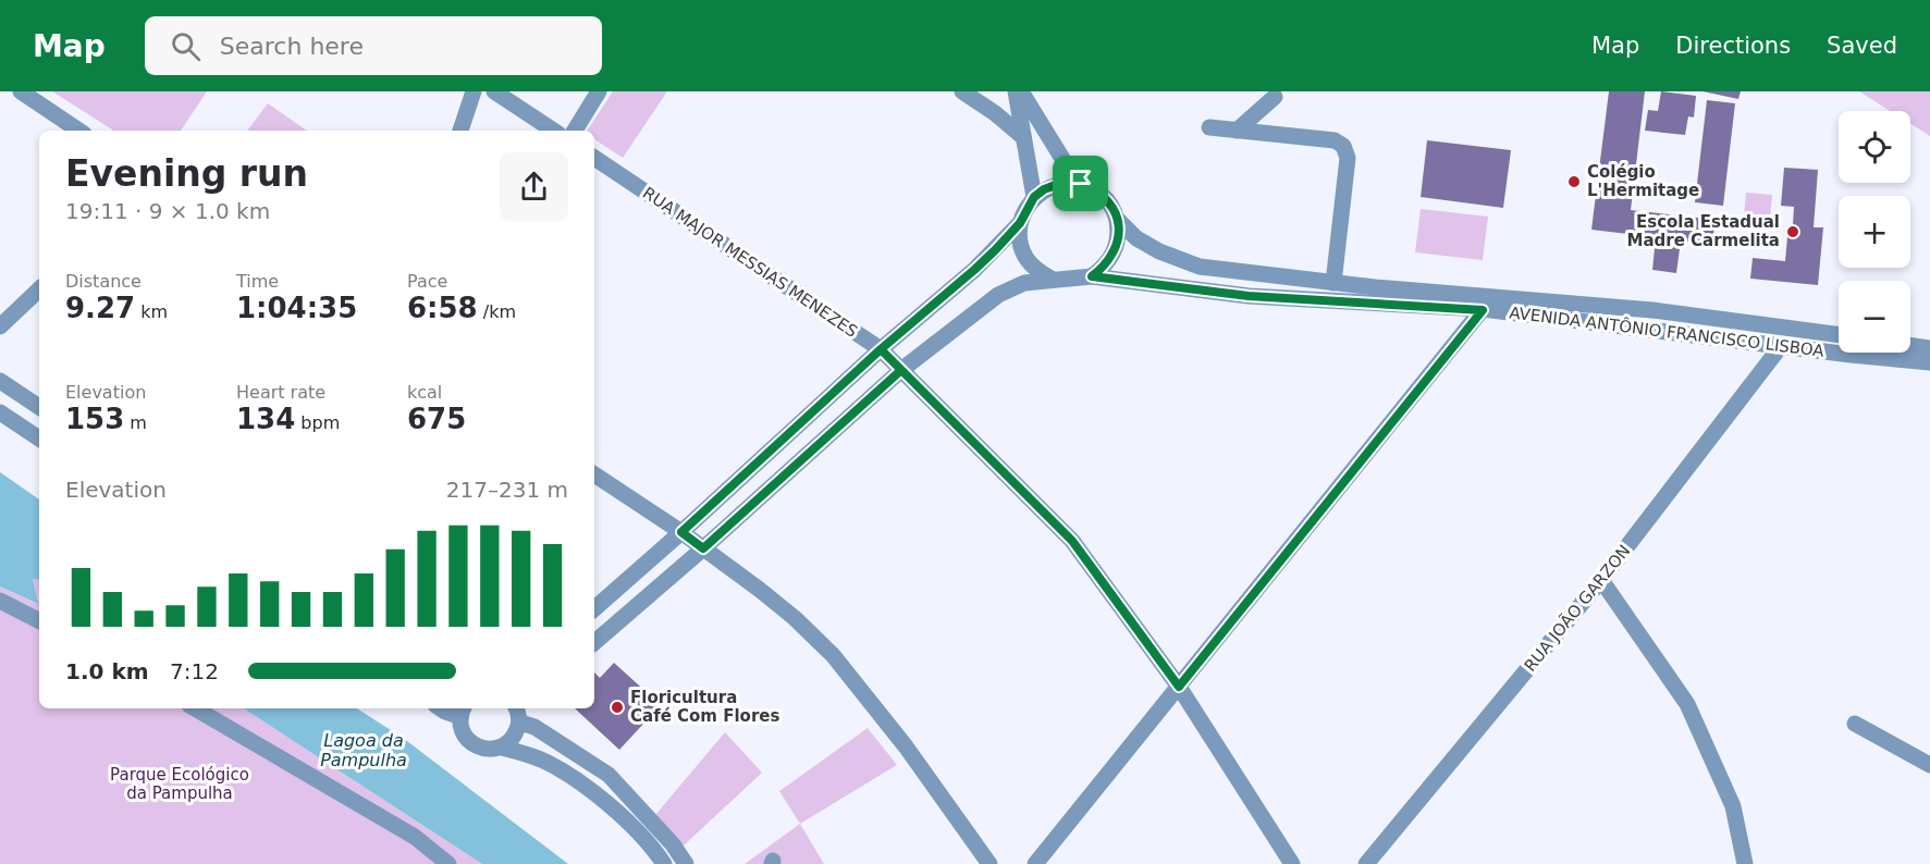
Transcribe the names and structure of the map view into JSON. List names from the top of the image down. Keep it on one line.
{"streets":{"street":["RUA MAJOR MESSIAS MENEZES","AVENIDA ANTÔNIO FRANCISCO LISBOA","RUA JOÃO GARZON"]},"crossings":[["AVENIDA ANTÔNIO FRANCISCO LISBOA","RUA JOÃO GARZON"]],"water":["Lagoa da Pampulha"],"parks":["Parque Ecológico da Pampulha"],"places":["Colégio L'Hermitage","Escola Estadual Madre Carmelita","Floricultura Café Com Flores"],"page":{"header":"Map","search":"Search here","nav":["Map","Directions","Saved"],"map_buttons":["+","−"],"heading":["Evening run","19:11 · 9 × 1.0 km"],"stats":[["Distance","9.27 km"],["Time","1:04:35"],["Pace","6:58 /km"],["Elevation","153 m"],["Heart rate","134 bpm"],["kcal","675"]],"chart":["Elevation","217–231 m"],"list":[{"name":"1.0 km","note":"7:12"}]}}
